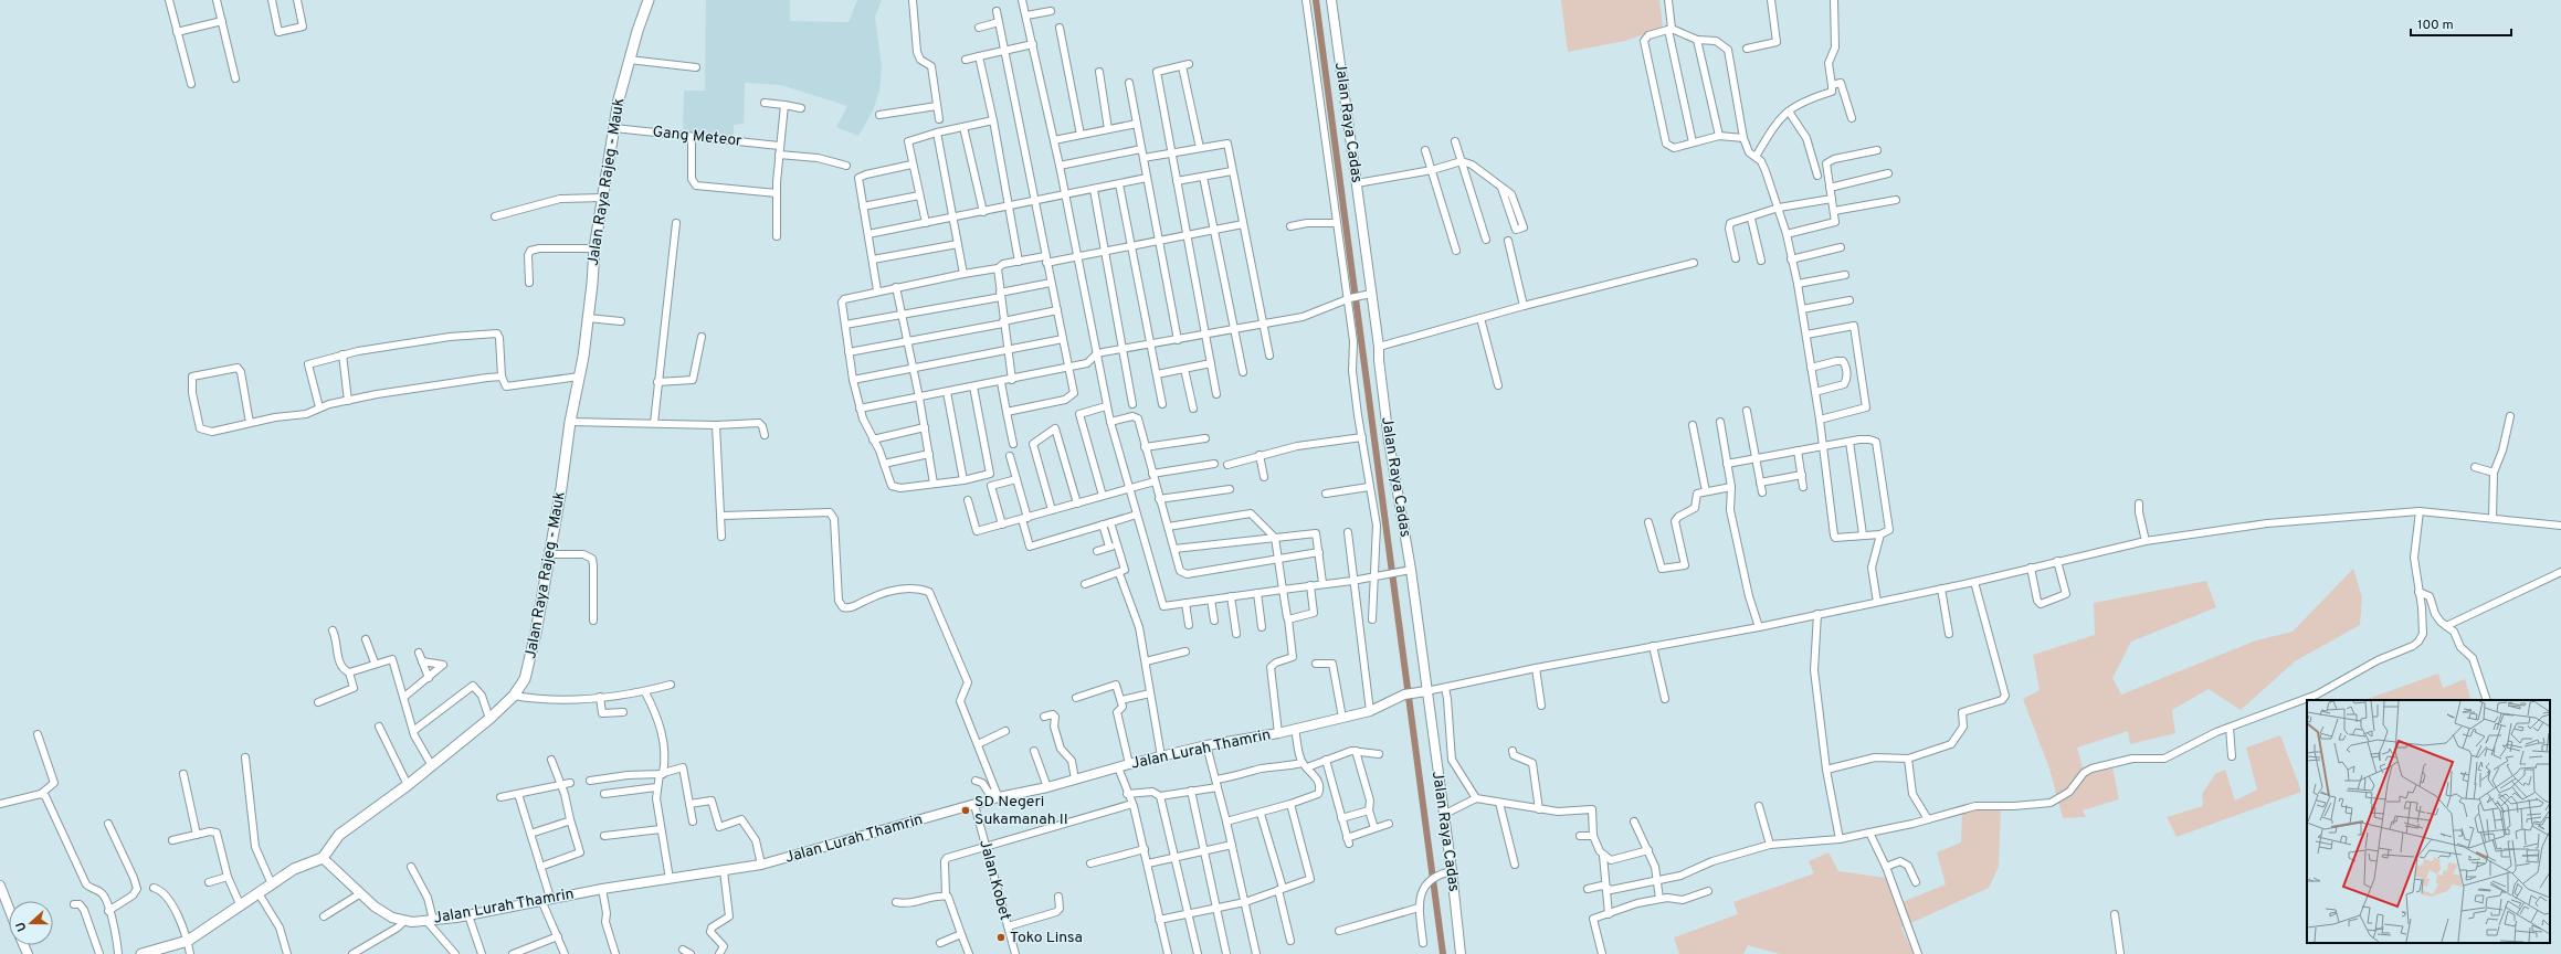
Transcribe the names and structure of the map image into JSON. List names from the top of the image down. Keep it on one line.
{"streets":{"main road":["Jalan Raya Rajeg - Mauk"],"street":["Jalan Raya Cadas","Gang Meteor","Jalan Lurah Thamrin","Jalan Kobet"]},"crossings":[["Jalan Raya Cadas","Jalan Lurah Thamrin"],["Gang Meteor","Jalan Raya Rajeg - Mauk"],["Jalan Raya Rajeg - Mauk","Jalan Lurah Thamrin"],["Jalan Lurah Thamrin","Jalan Kobet"]],"places":["SD Negeri Sukamanah II","Toko Linsa"],"scale_bar":"100 m","north":"left"}
